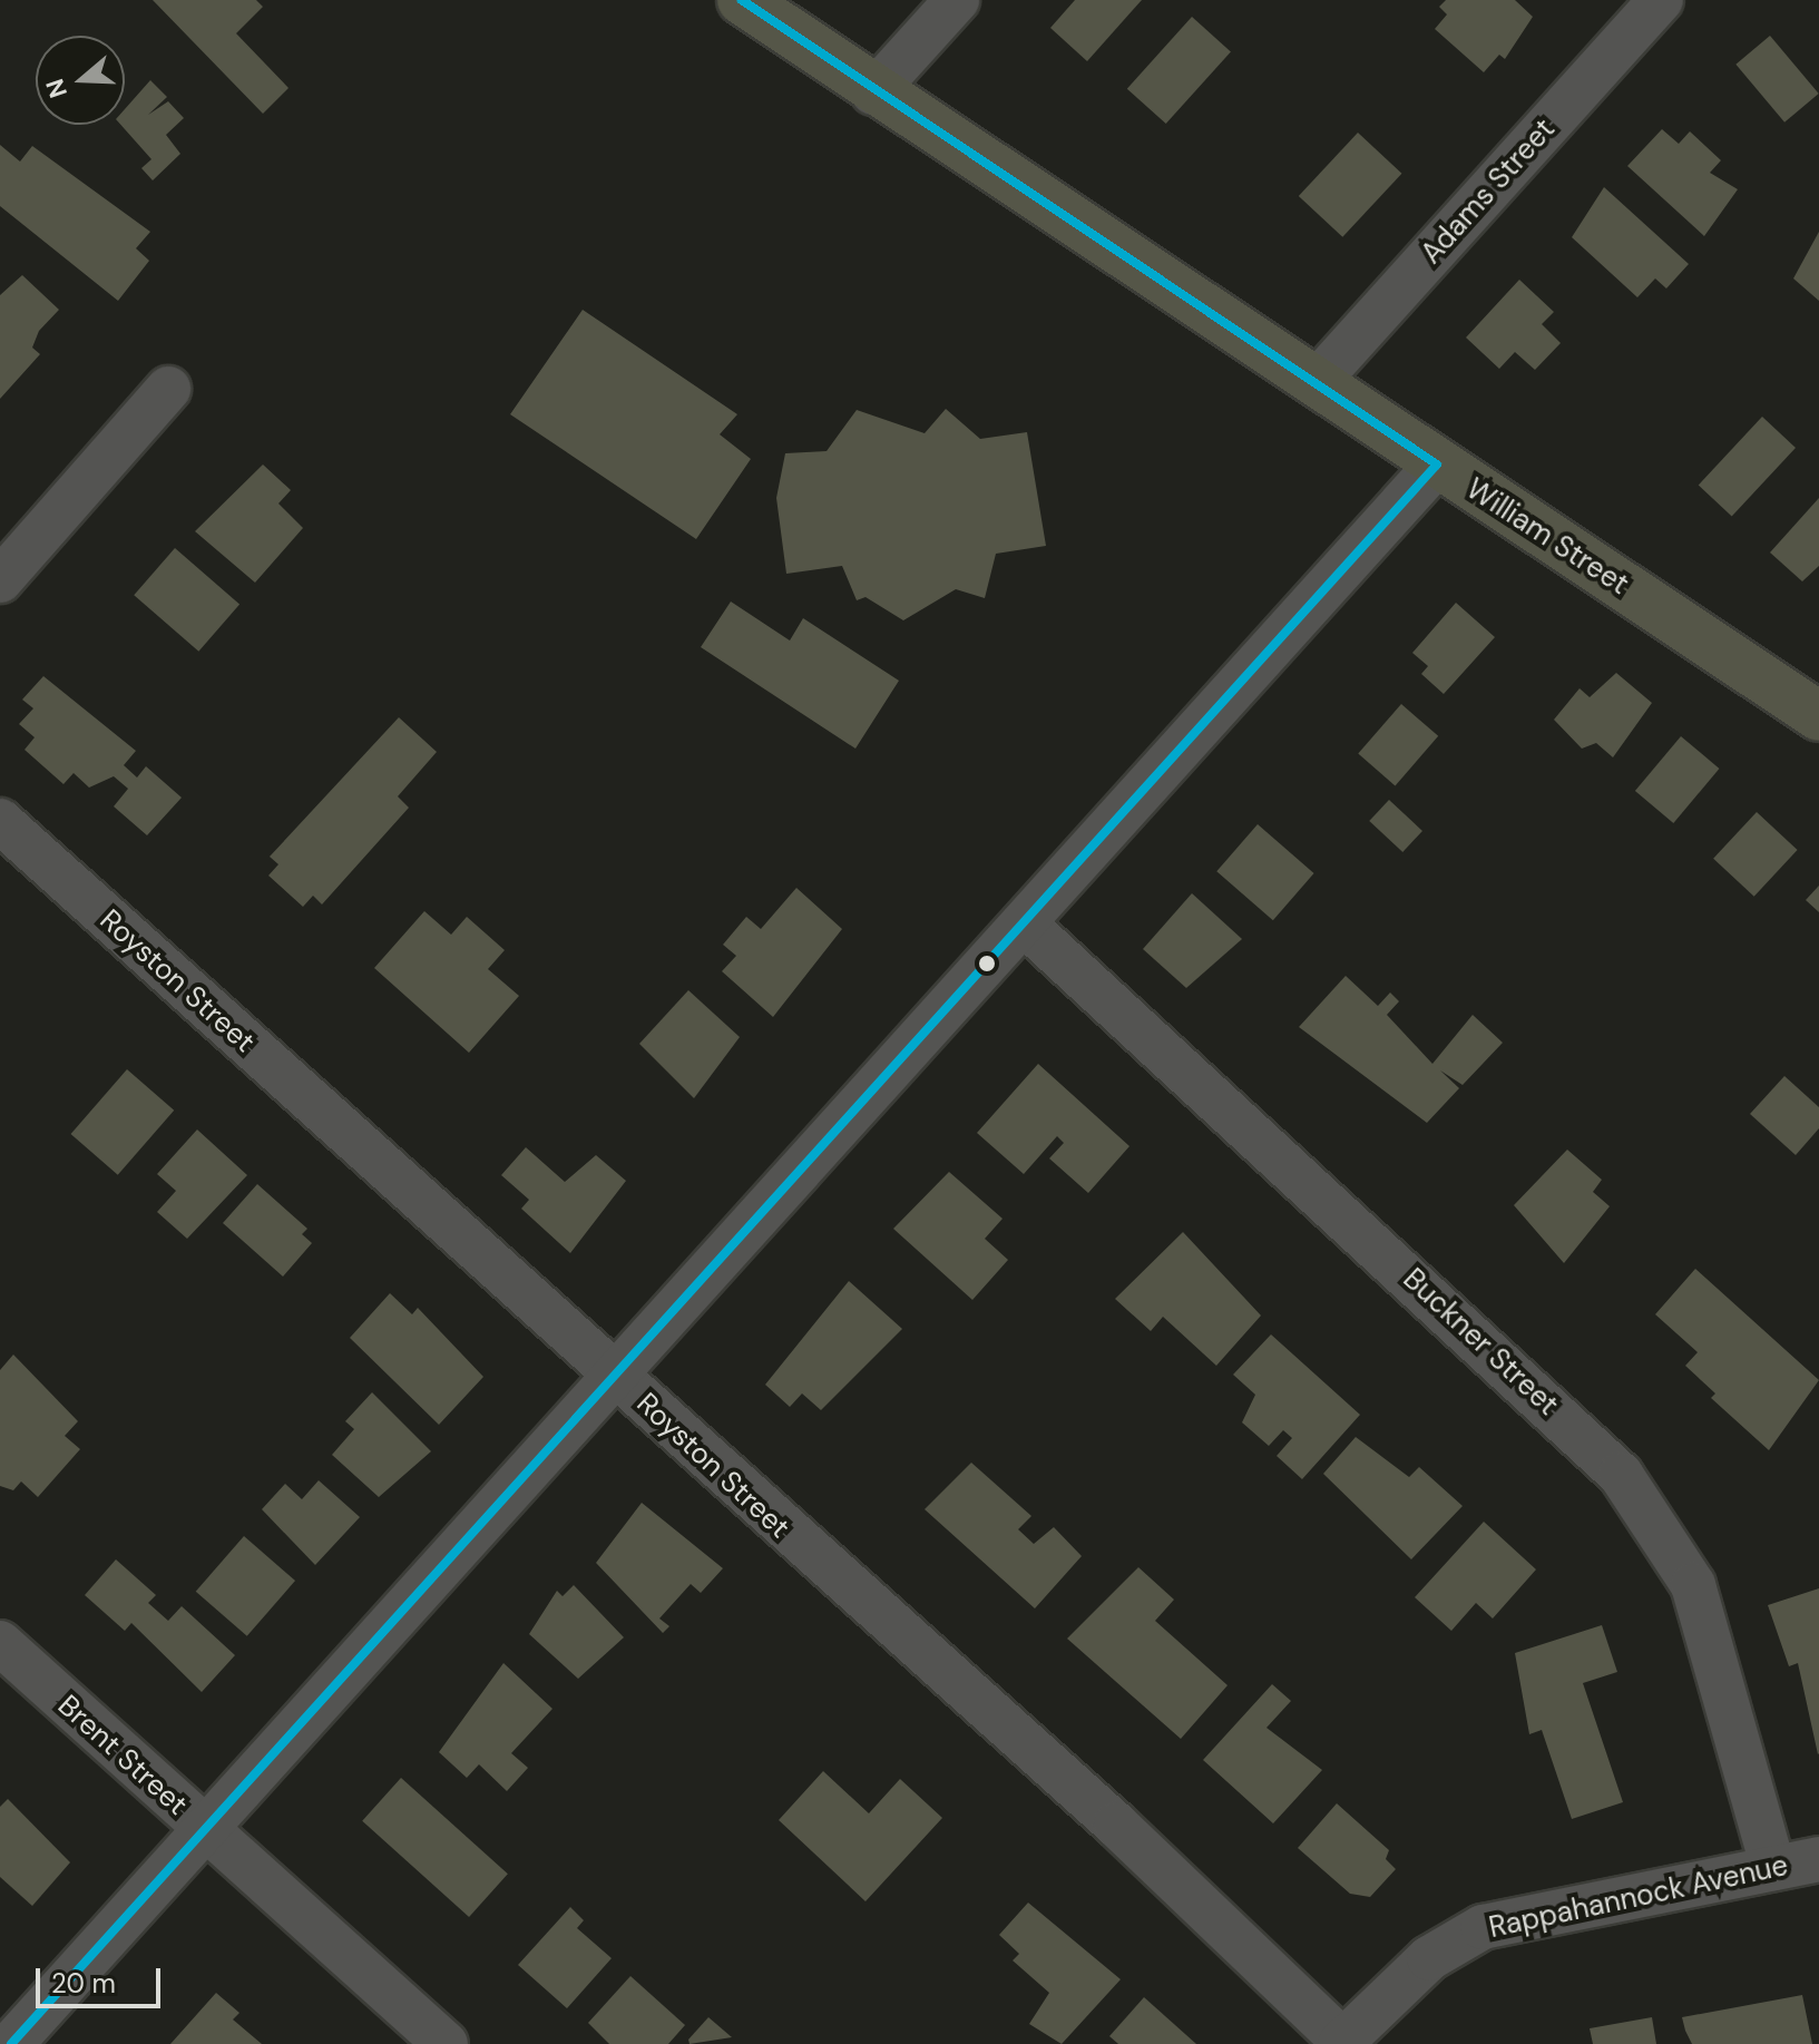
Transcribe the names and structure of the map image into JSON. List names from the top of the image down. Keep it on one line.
{"streets":{"main road":["William Street"],"street":["Adams Street","Royston Street","Buckner Street","Brent Street","Rappahannock Avenue"]},"crossings":[["Adams Street","William Street"],["Royston Street","Rappahannock Avenue"],["Buckner Street","Rappahannock Avenue"]],"scale_bar":"20 m","north":"left"}
